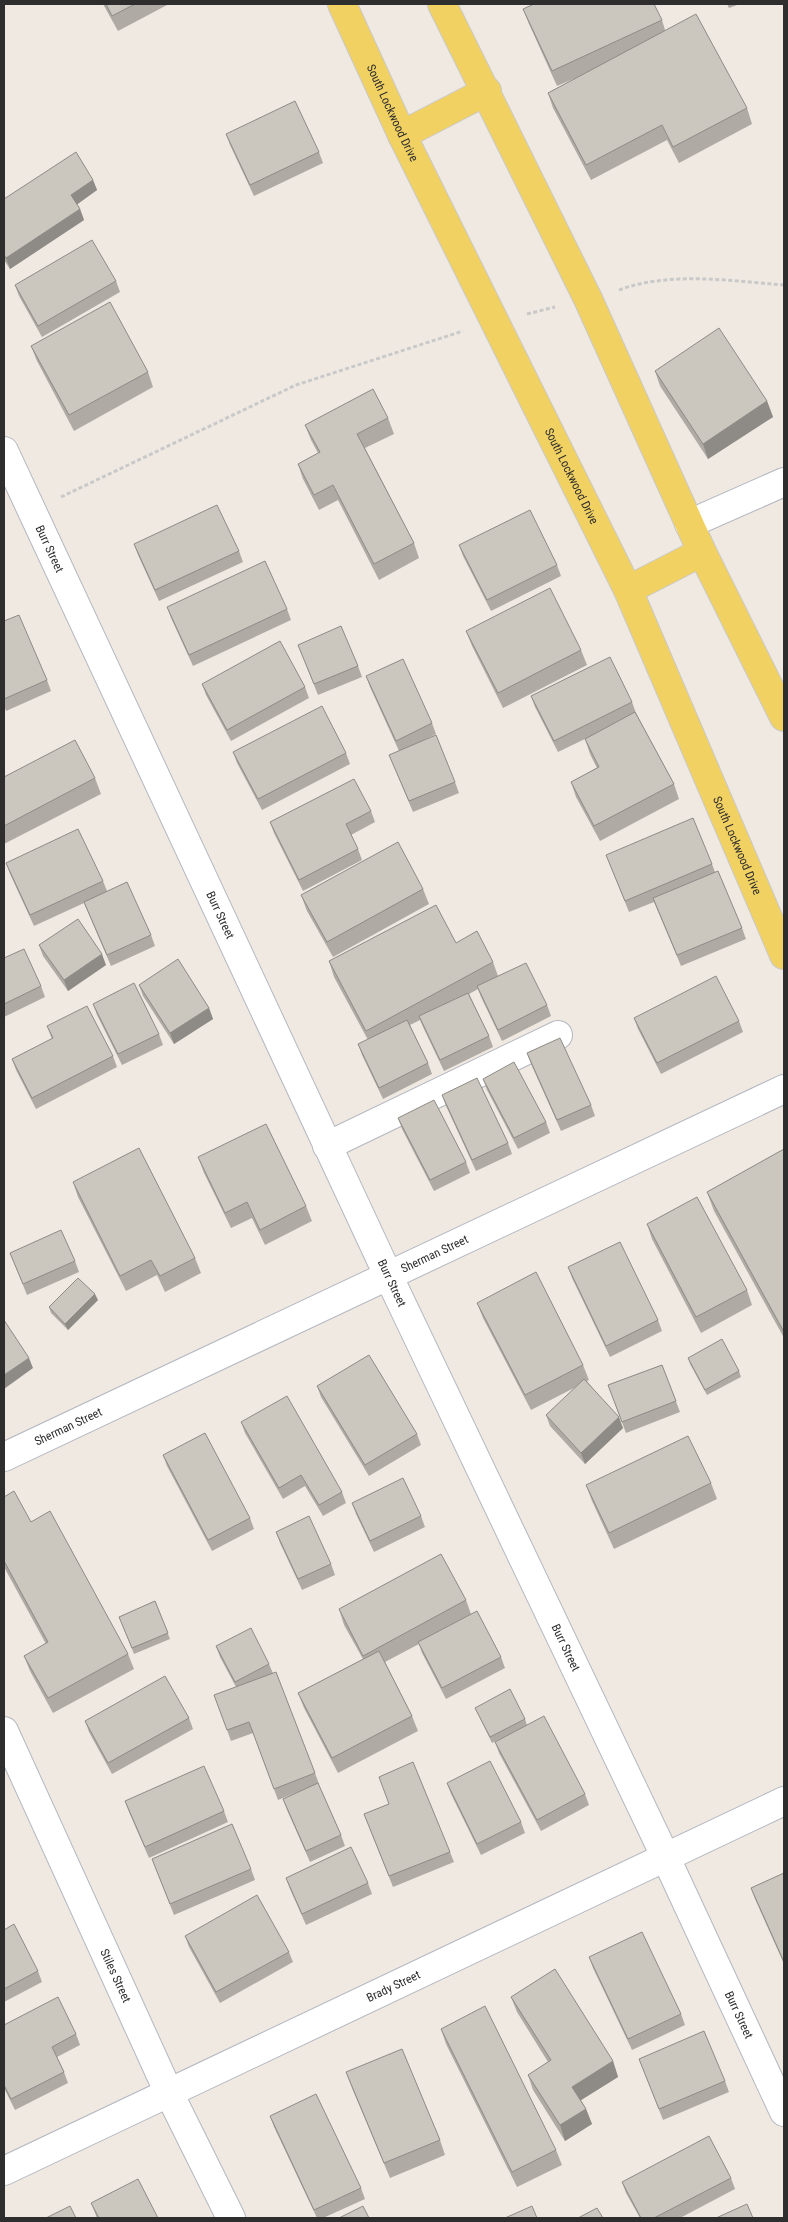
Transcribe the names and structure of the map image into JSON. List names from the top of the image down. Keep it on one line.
{"streets":{"main road":["South Lockwood Drive"],"street":["Burr Street","Sherman Street","Stiles Street","Brady Street"]},"crossings":[["Burr Street","Sherman Street"],["Burr Street","Brady Street"],["Stiles Street","Brady Street"]]}
